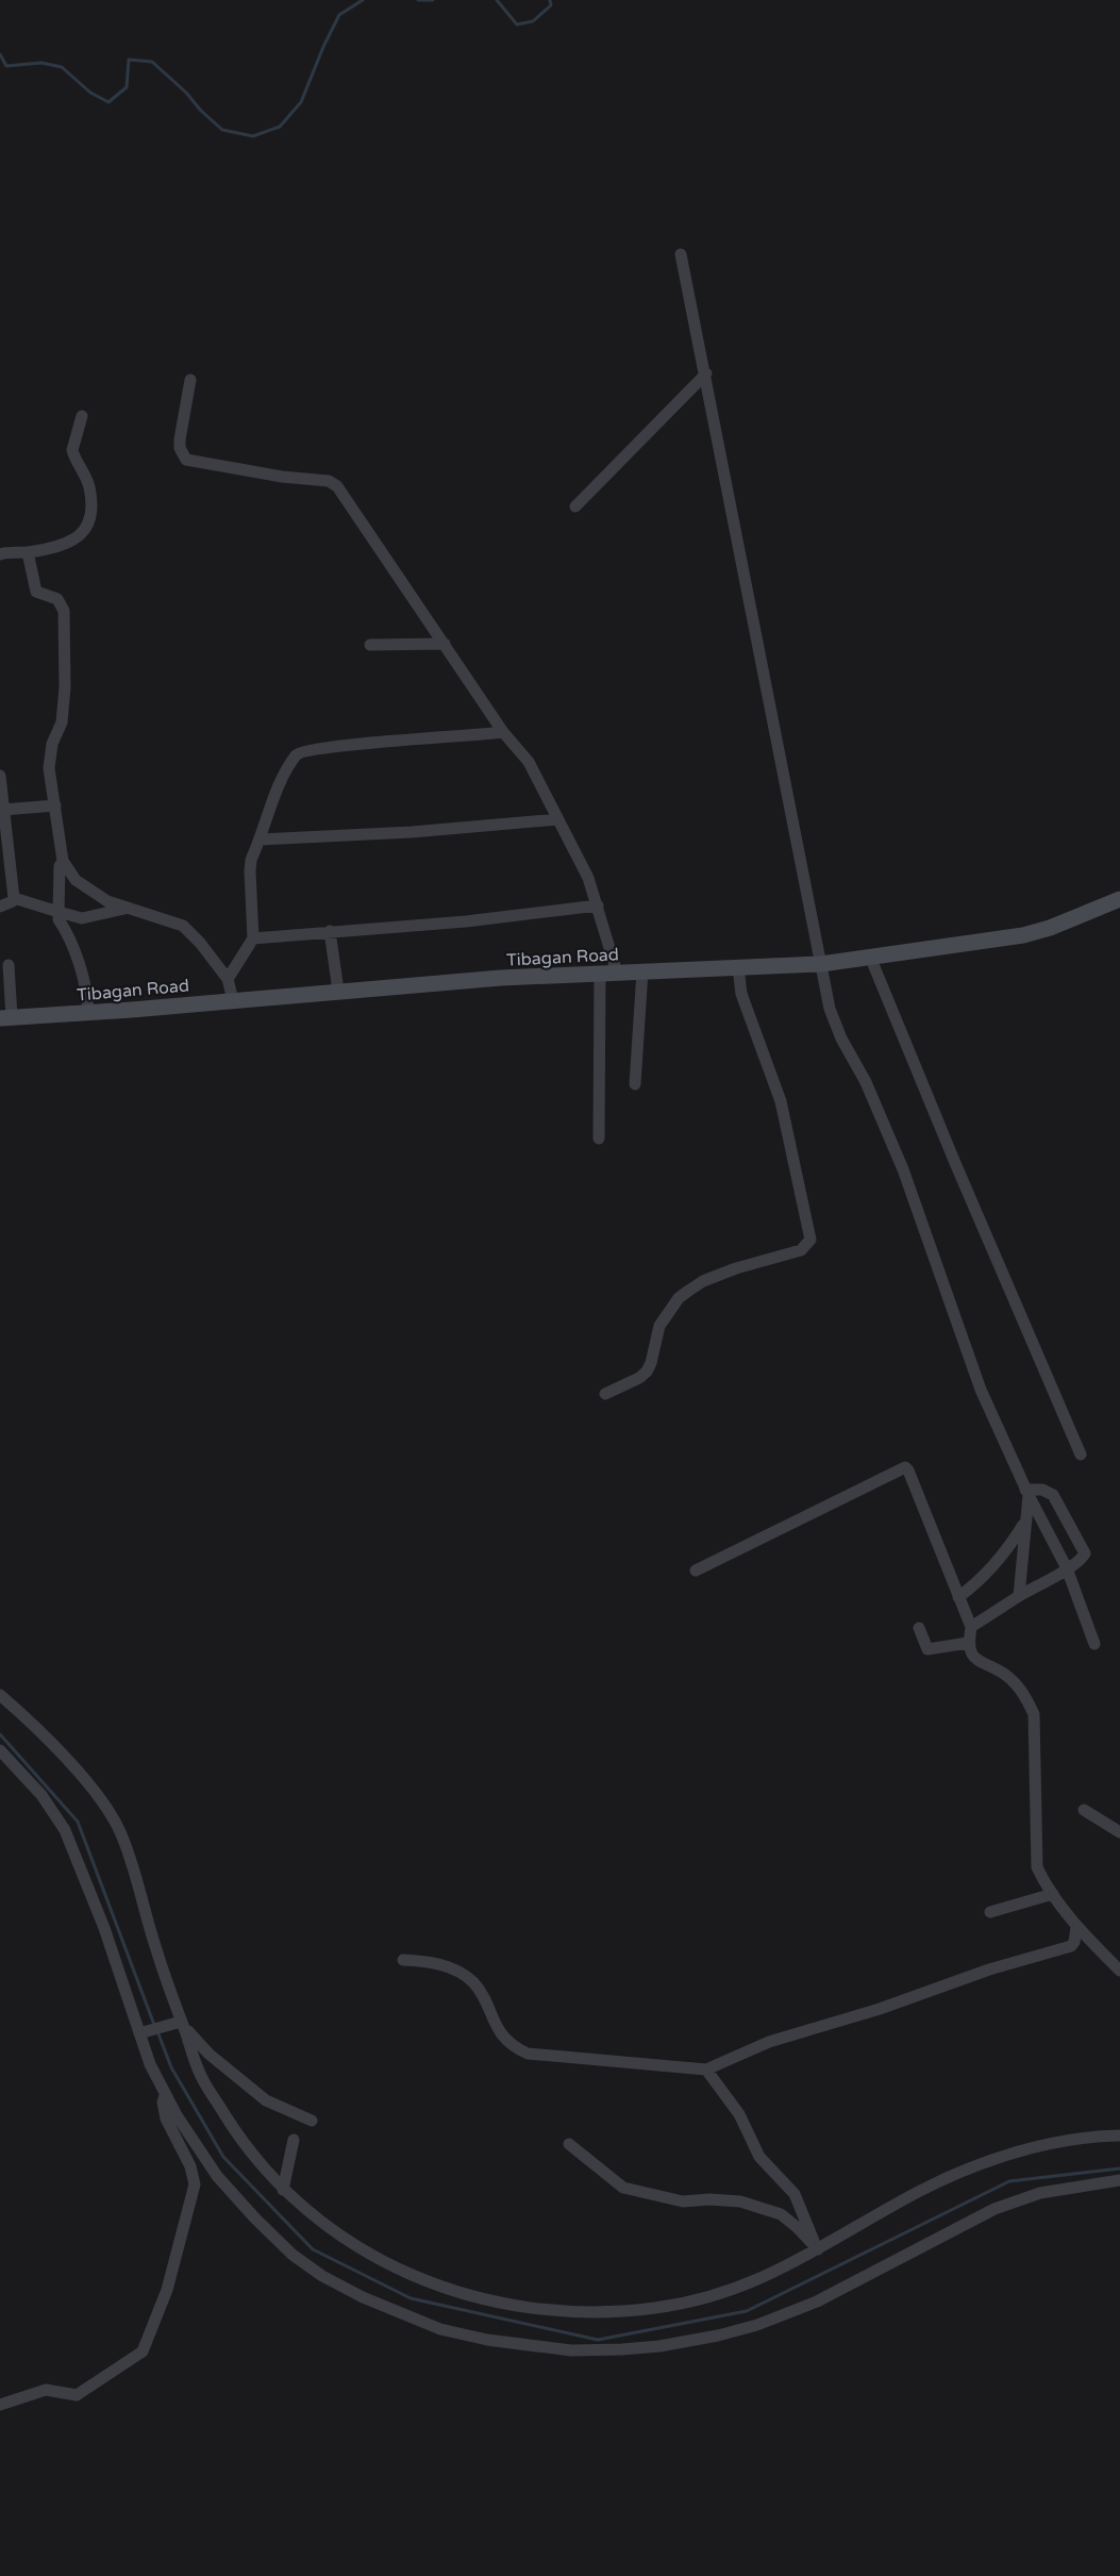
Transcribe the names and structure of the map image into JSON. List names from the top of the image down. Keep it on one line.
{"streets":{"main road":["Tibagan Road"]}}
